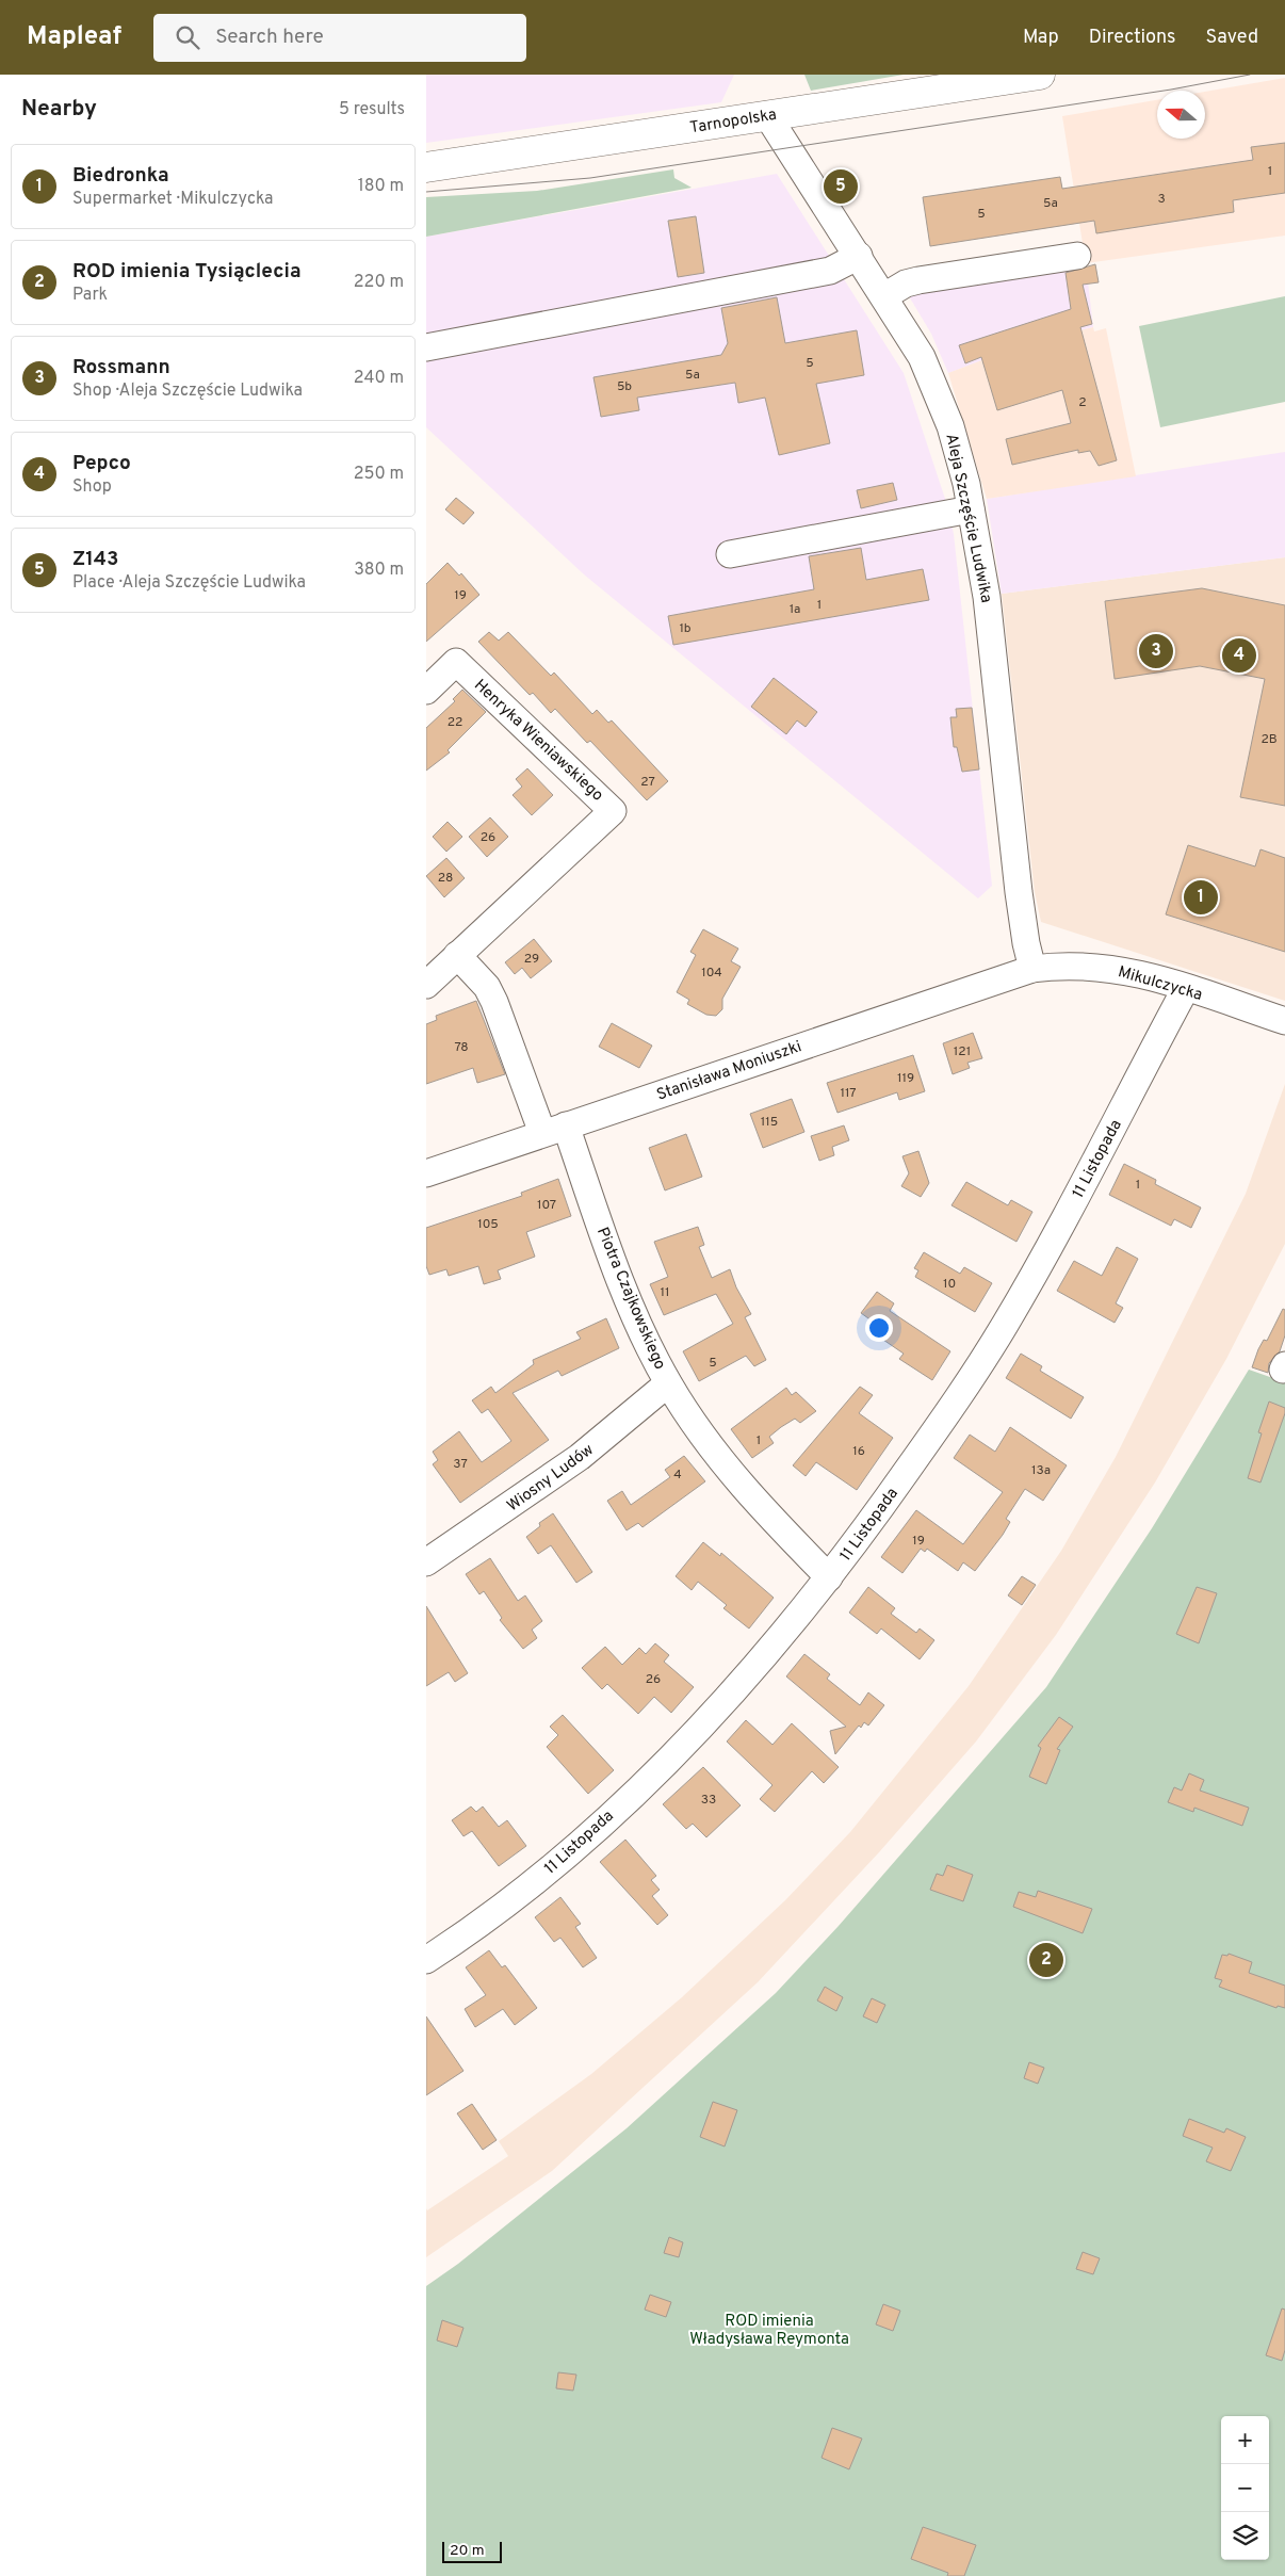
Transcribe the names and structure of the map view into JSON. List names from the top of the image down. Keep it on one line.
{"streets":{"main road":["Tarnopolska"],"street":["Aleja Szczęście Ludwika","Henryka Wieniawskiego","Mikulczycka","Stanisława Moniuszki","11 Listopada","Piotra Czajkowskiego","Wiosny Ludów"]},"crossings":[["Tarnopolska","Aleja Szczęście Ludwika"],["Aleja Szczęście Ludwika","Mikulczycka"],["Aleja Szczęście Ludwika","Stanisława Moniuszki"],["Mikulczycka","Stanisława Moniuszki"],["Mikulczycka","11 Listopada"],["Stanisława Moniuszki","Piotra Czajkowskiego"],["11 Listopada","Piotra Czajkowskiego"],["Piotra Czajkowskiego","Wiosny Ludów"]],"parks":["ROD imienia Władysława Reymonta"],"house_numbers":["1","3","5a","5","5","5a","5b","2","19","1","1a","1b","22","2B","27","26","28","29","104","78","121","119","117","115","1","107","105","10","11","5","1","16","37","13a","4","19","26","33"],"scale_bar":"20 m","north":"left","page":{"header":"Mapleaf","search":"Search here","nav":["Map","Directions","Saved"],"heading":["Nearby","5 results"],"list":[{"mark":"1","name":"Biedronka","note":"Supermarket · Mikulczycka","value":"180 m"},{"mark":"2","name":"ROD imienia Tysiąclecia","note":"Park","value":"220 m"},{"mark":"3","name":"Rossmann","note":"Shop · Aleja Szczęście Ludwika","value":"240 m"},{"mark":"4","name":"Pepco","note":"Shop","value":"250 m"},{"mark":"5","name":"Z143","note":"Place · Aleja Szczęście Ludwika","value":"380 m"}],"pins":["5","3","4","1","2"],"map_buttons":["+","−"],"scale":"20 m"}}
